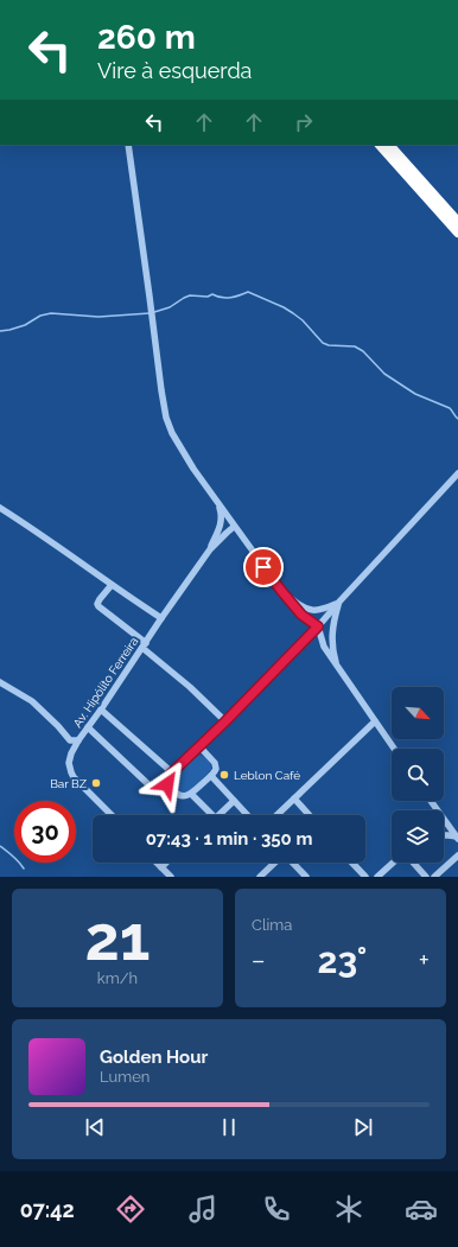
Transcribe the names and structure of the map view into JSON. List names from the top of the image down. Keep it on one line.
{"streets":{"street":["Av. Hipólito Ferreira"]},"places":["Leblon Café","Bar BZ"],"north":"bottom right","page":{"turn":["260 m","Vire à esquerda"],"limit":"30","trip":"07:43 · 1 min · 350 m","tile":[["21","km/h"],"Clima"],"heat":["−","23°","+"],"song":["Golden Hour","Lumen"],"tabs":"07:42"}}
